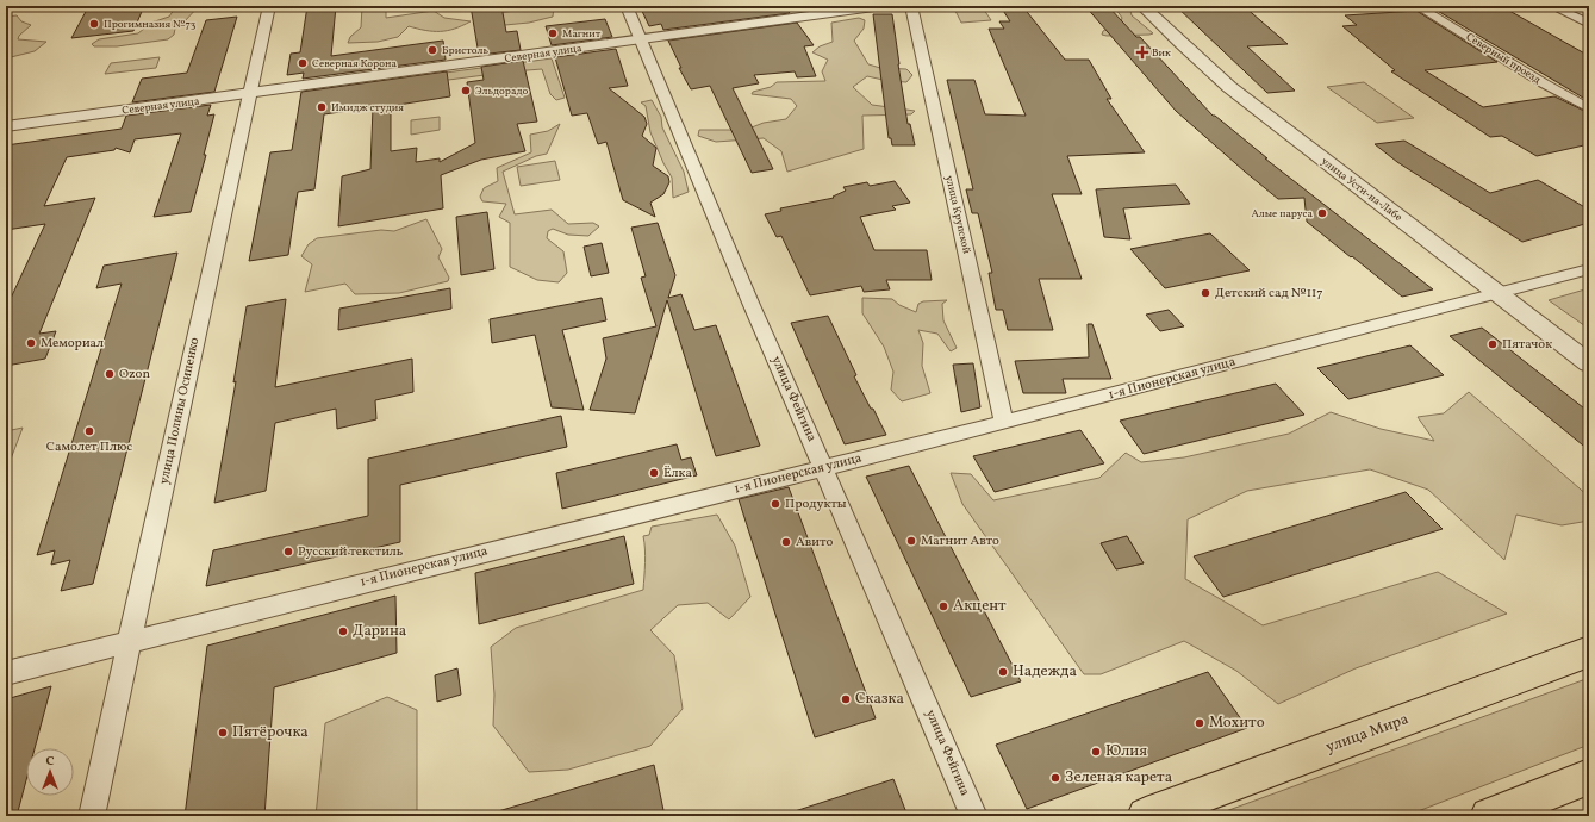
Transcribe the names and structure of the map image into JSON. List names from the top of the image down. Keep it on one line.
{"streets":{"main road":["улица Мира"],"street":["Северная улица","Северный проезд","улица Усти-на-Лабе","улица Крупской","1-я Пионерская улица","улица Фейгина","улица Полины Осипенко"]},"crossings":[["Северная улица","улица Фейгина"],["Северная улица","улица Полины Осипенко"],["улица Усти-на-Лабе","1-я Пионерская улица"],["улица Крупской","1-я Пионерская улица"],["1-я Пионерская улица","улица Фейгина"],["1-я Пионерская улица","улица Полины Осипенко"]],"places":{"other":["Прогимназия №73","Магнит","Бристоль","Северная Корона","Эльдорадо","Имидж студия","Алые паруса","Детский сад №117","Мемориал","Пятачок","Ozon","Самолет Плюс","Ёлка","Продукты","Магнит Авто","Авито","Русский текстиль","Акцент","Дарина","Надежда","Сказка","Мохито","Пятёрочка","Юлия","Зеленая карета"],"health":["Вик"]},"north":"top"}
